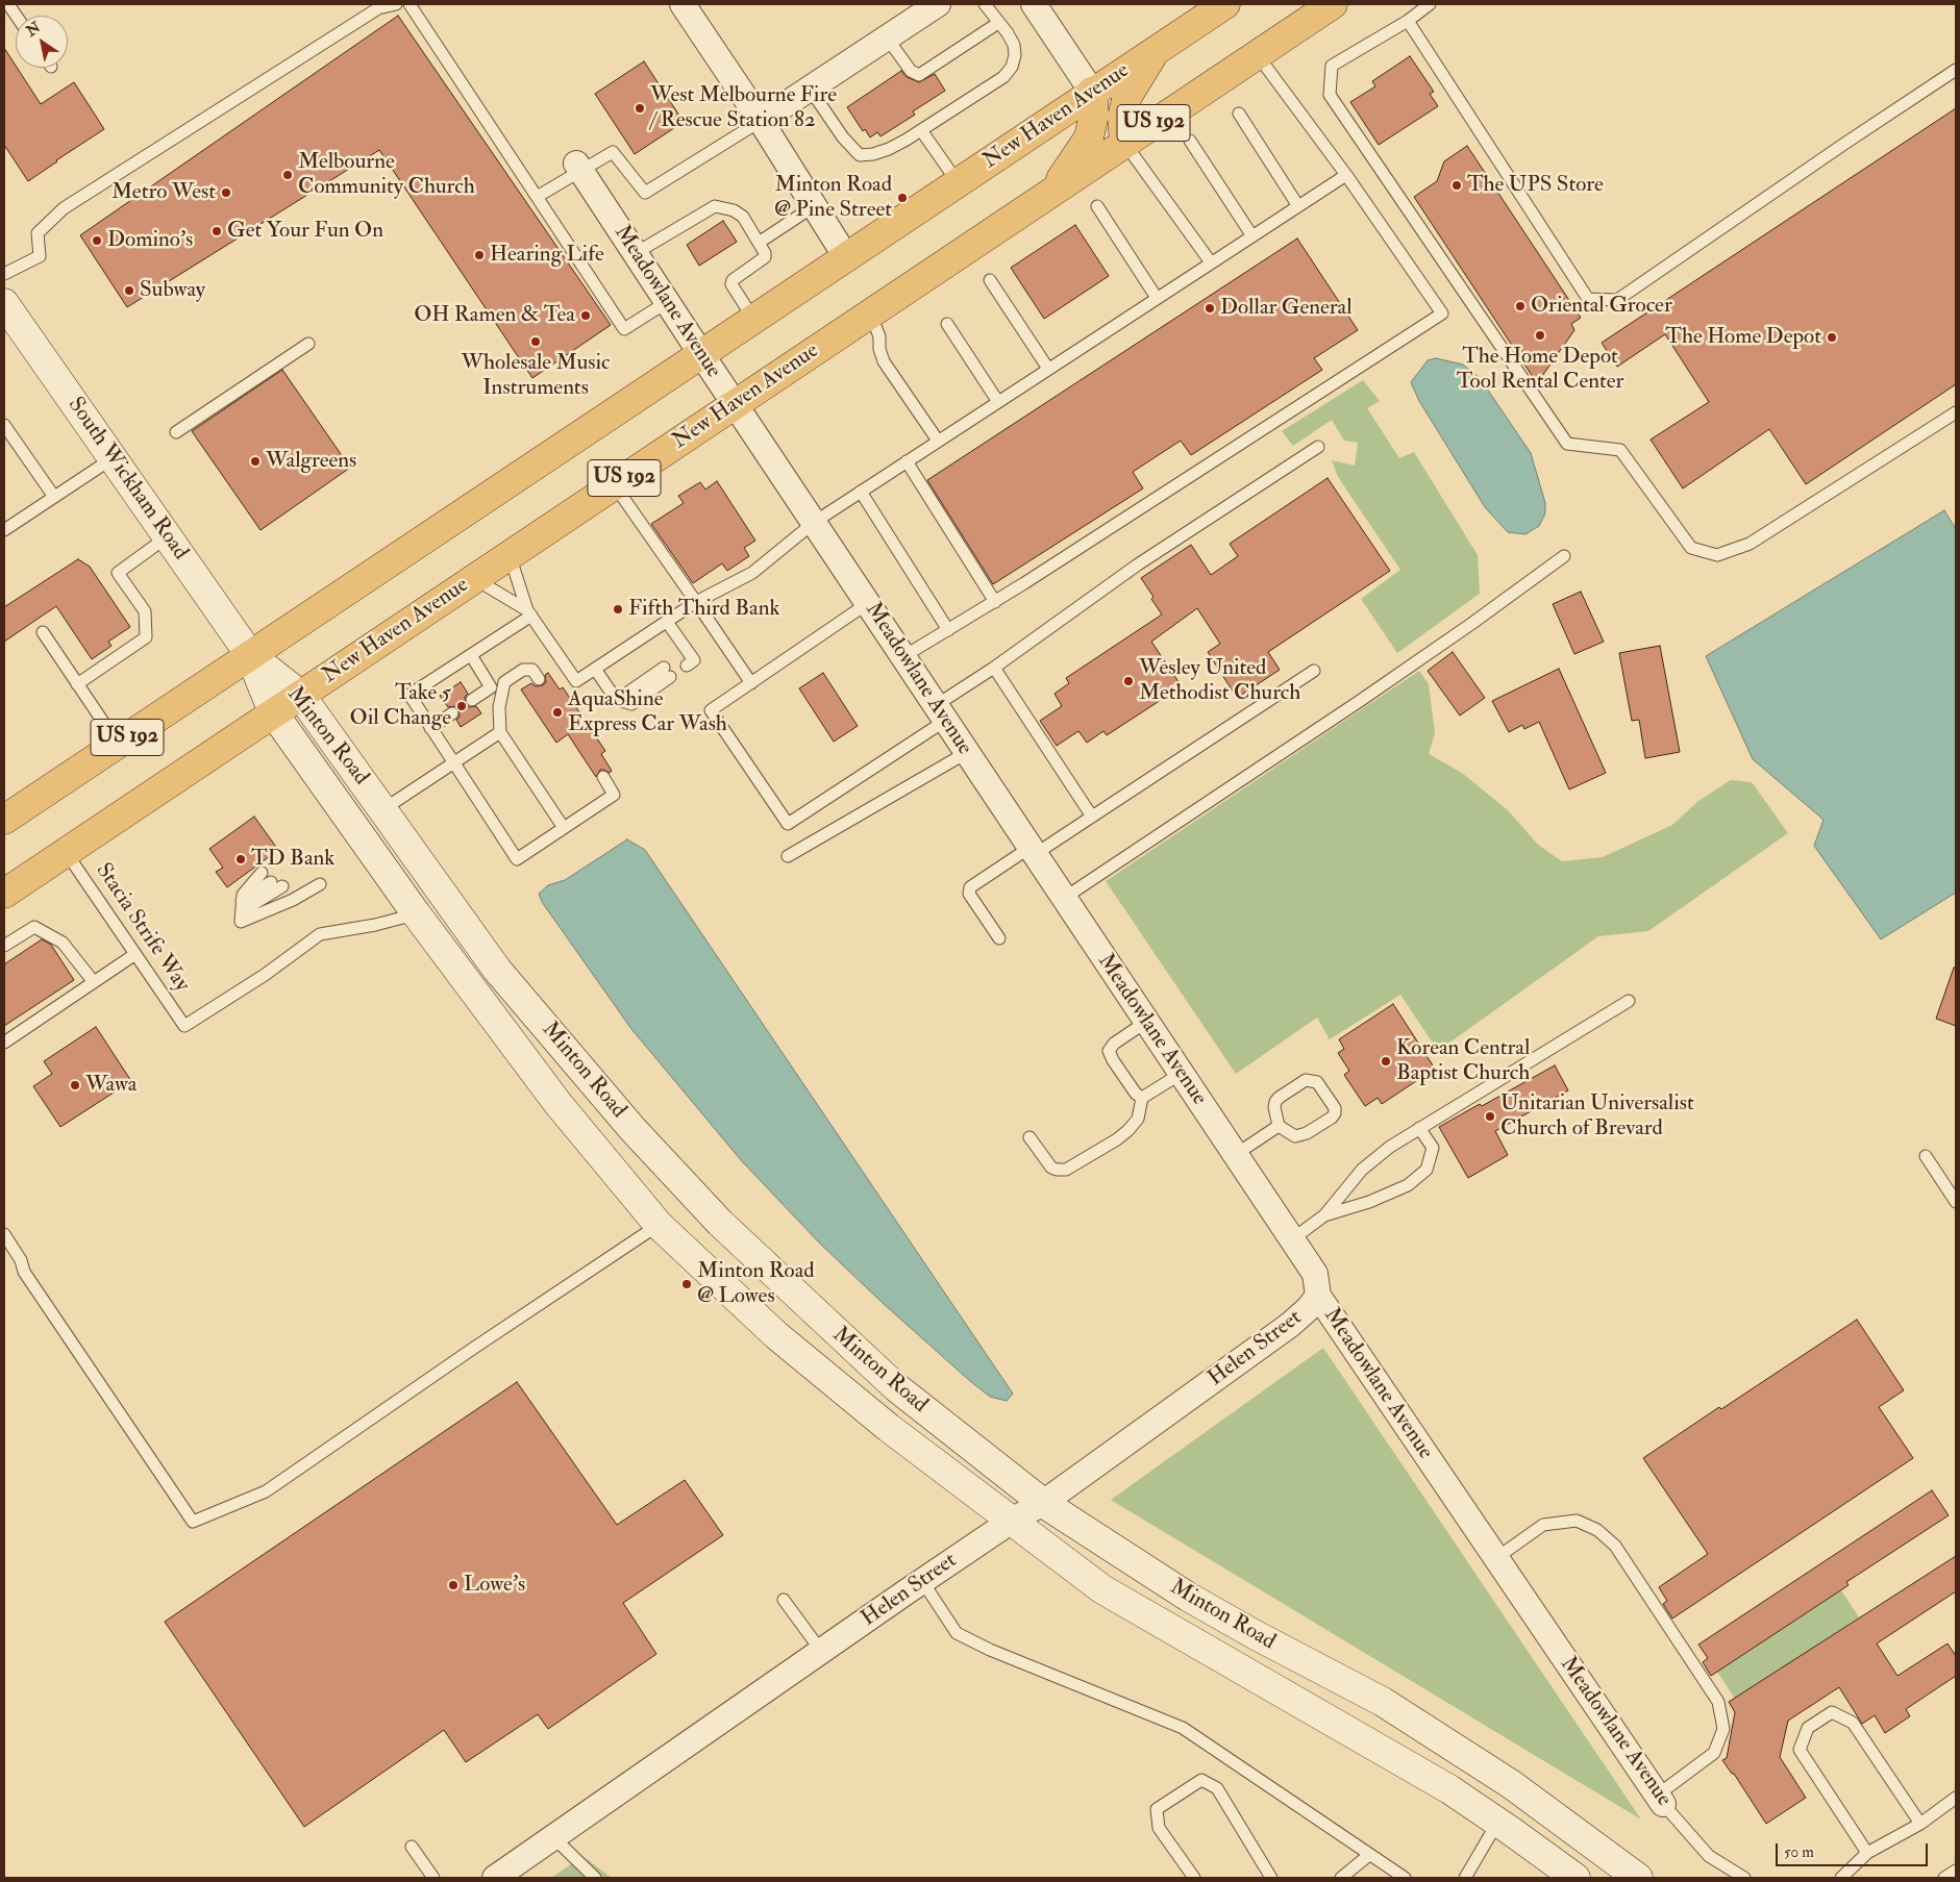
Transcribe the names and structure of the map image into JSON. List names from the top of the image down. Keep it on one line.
{"streets":{"main road":["New Haven Avenue","US 192","South Wickham Road","Minton Road"],"street":["Meadowlane Avenue","Helen Street"],"lane":["Stacia Strife Way"]},"crossings":[["New Haven Avenue","Meadowlane Avenue"],["New Haven Avenue","South Wickham Road"],["New Haven Avenue","Minton Road"],["New Haven Avenue","Stacia Strife Way"],["Meadowlane Avenue","Helen Street"],["South Wickham Road","Minton Road"],["Minton Road","Stacia Strife Way"],["Minton Road","Helen Street"]],"places":["West Melbourne Fire / Rescue Station 82","Melbourne Community Church","The UPS Store","Metro West","Minton Road @ Pine Street","Get Your Fun On","Domino's","Hearing Life","Subway","Oriental Grocer","Dollar General","OH Ramen & Tea","The Home Depot Tool Rental Center","The Home Depot","Wholesale Music Instruments","Walgreens","Fifth Third Bank","Wesley United Methodist Church","Take 5 Oil Change","AquaShine Express Car Wash","TD Bank","Korean Central Baptist Church","Wawa","Unitarian Universalist Church of Brevard","Minton Road @ Lowes","Lowe's"],"scale_bar":"50 m","north":"top left"}
